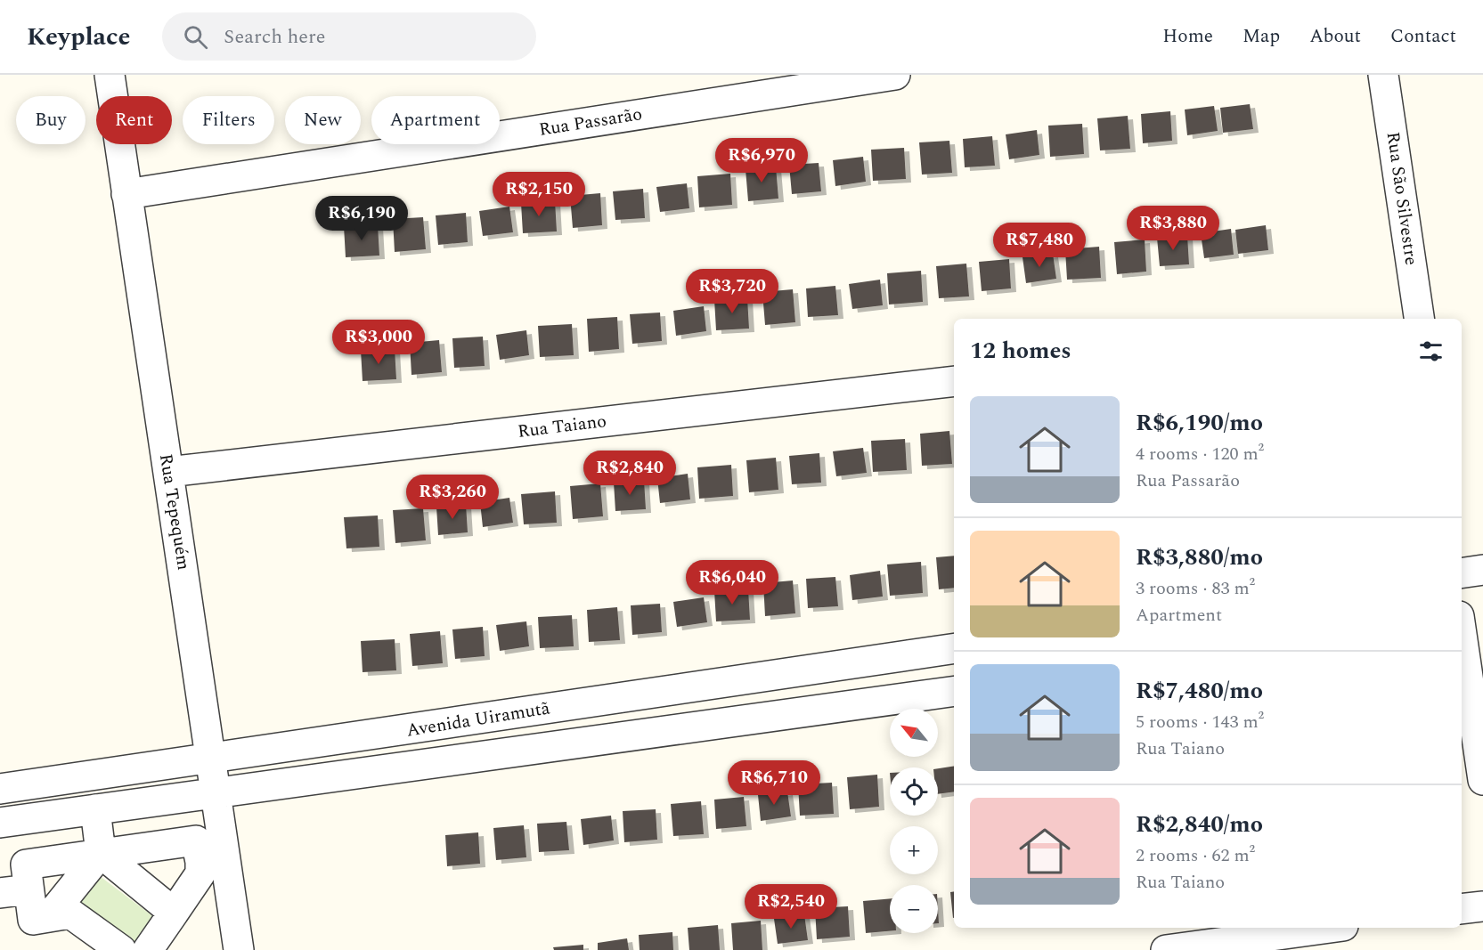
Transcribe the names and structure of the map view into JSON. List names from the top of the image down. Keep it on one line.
{"streets":{"street":["Rua Passarão","Rua São Silvestre","Rua Taiano","Rua Tepequém","Avenida Uiramutã"]},"crossings":[["Rua Passarão","Rua Tepequém"],["Rua Taiano","Rua Tepequém"],["Rua Tepequém","Avenida Uiramutã"]],"north":"top left","page":{"header":"Keyplace","search":"Search here","nav":["Home","Map","About","Contact"],"chip":["Buy","Rent","Filters","New","Apartment"],"price":["R$6,970","R$2,150","R$6,190","R$3,880","R$7,480","R$3,720","R$3,000","R$2,840","R$3,260","R$6,040","R$6,710","R$2,540"],"heading":"12 homes","list":[{"name":"R$6,190/mo","note":"4 rooms · 120 m² · Rua Passarão"},{"name":"R$3,880/mo","note":"3 rooms · 83 m² · Apartment"},{"name":"R$7,480/mo","note":"5 rooms · 143 m² · Rua Taiano"},{"name":"R$2,840/mo","note":"2 rooms · 62 m² · Rua Taiano"}],"map_buttons":["+","−"]}}
